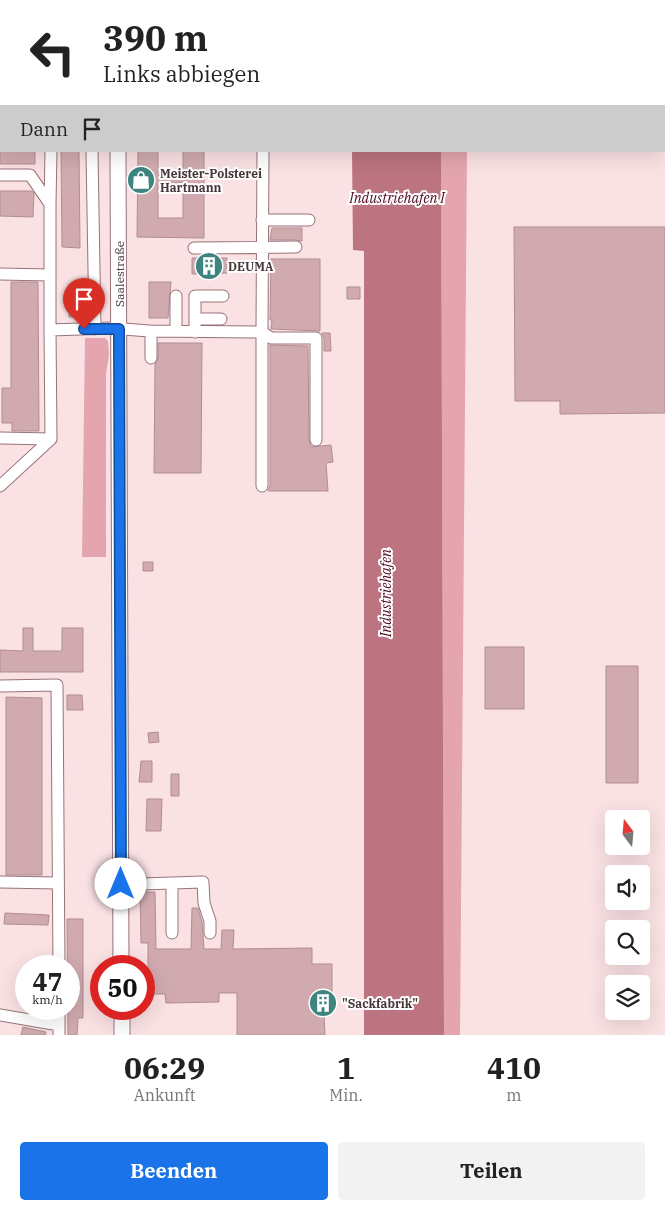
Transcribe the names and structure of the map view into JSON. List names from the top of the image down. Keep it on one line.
{"streets":{"main road":["Saalestraße"]},"water":["Industriehafen I","Industriehafen"],"places":{"shop":["Meister-Polsterei Hartmann"],"building":["DEUMA","\"Sackfabrik\""]},"north":"top","page":{"turn":["390 m","Links abbiegen"],"then":"Dann","speed":"47 km/h","limit":"50","eta":["06:29","Ankunft","1","Min.","410","m"],"buttons":["Beenden","Teilen"]}}
